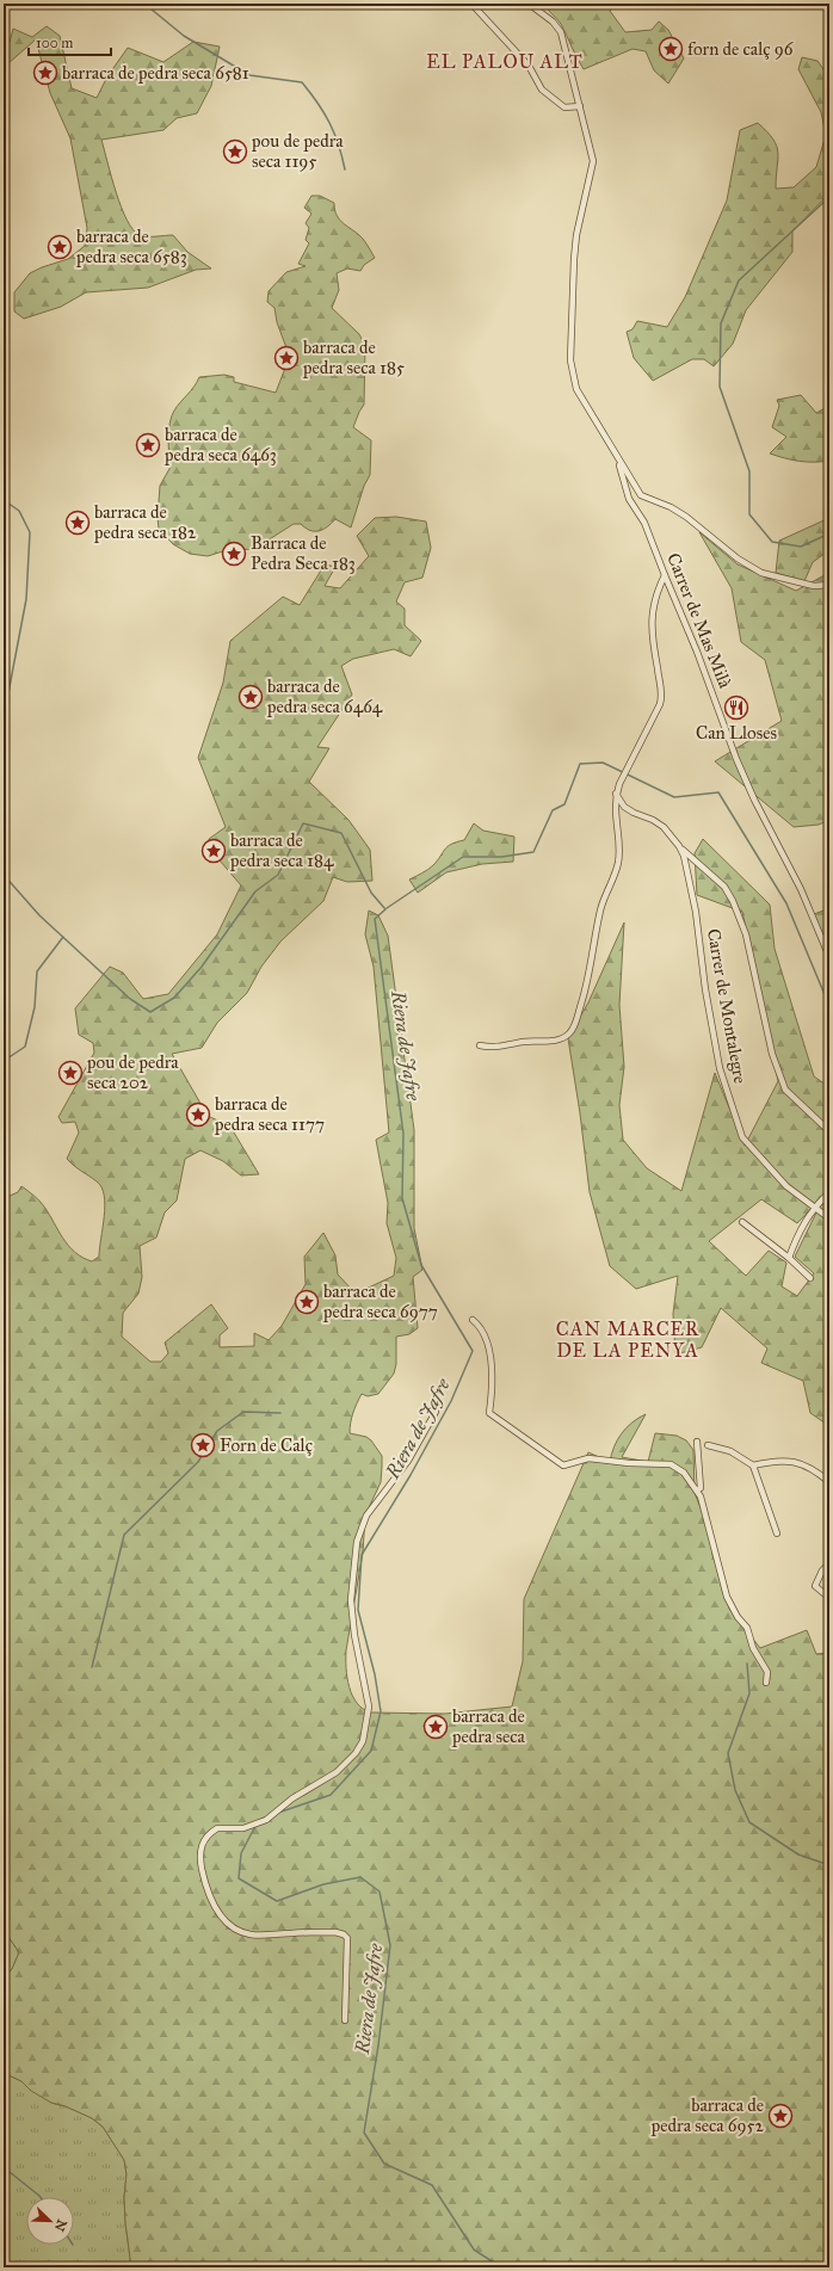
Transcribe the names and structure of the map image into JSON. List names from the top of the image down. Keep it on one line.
{"streets":{"street":["Carrer de Mas Milà","Carrer de Montalegre"]},"districts":["EL PALOU ALT","CAN MARCER DE LA PENYA"],"water":["Riera de Jafre"],"places":{"place":["forn de calç 96","barraca de pedra seca 6581","pou de pedra seca 1195","barraca de pedra seca 6583","barraca de pedra seca 185","barraca de pedra seca 6463","barraca de pedra seca 182","Barraca de Pedra Seca 183","barraca de pedra seca 6464","barraca de pedra seca 184","pou de pedra seca 202","barraca de pedra seca 1177","barraca de pedra seca 6977","Forn de Calç","barraca de pedra seca","barraca de pedra seca 6952"],"restaurant":["Can Lloses"]},"scale_bar":"100 m","north":"bottom right"}
